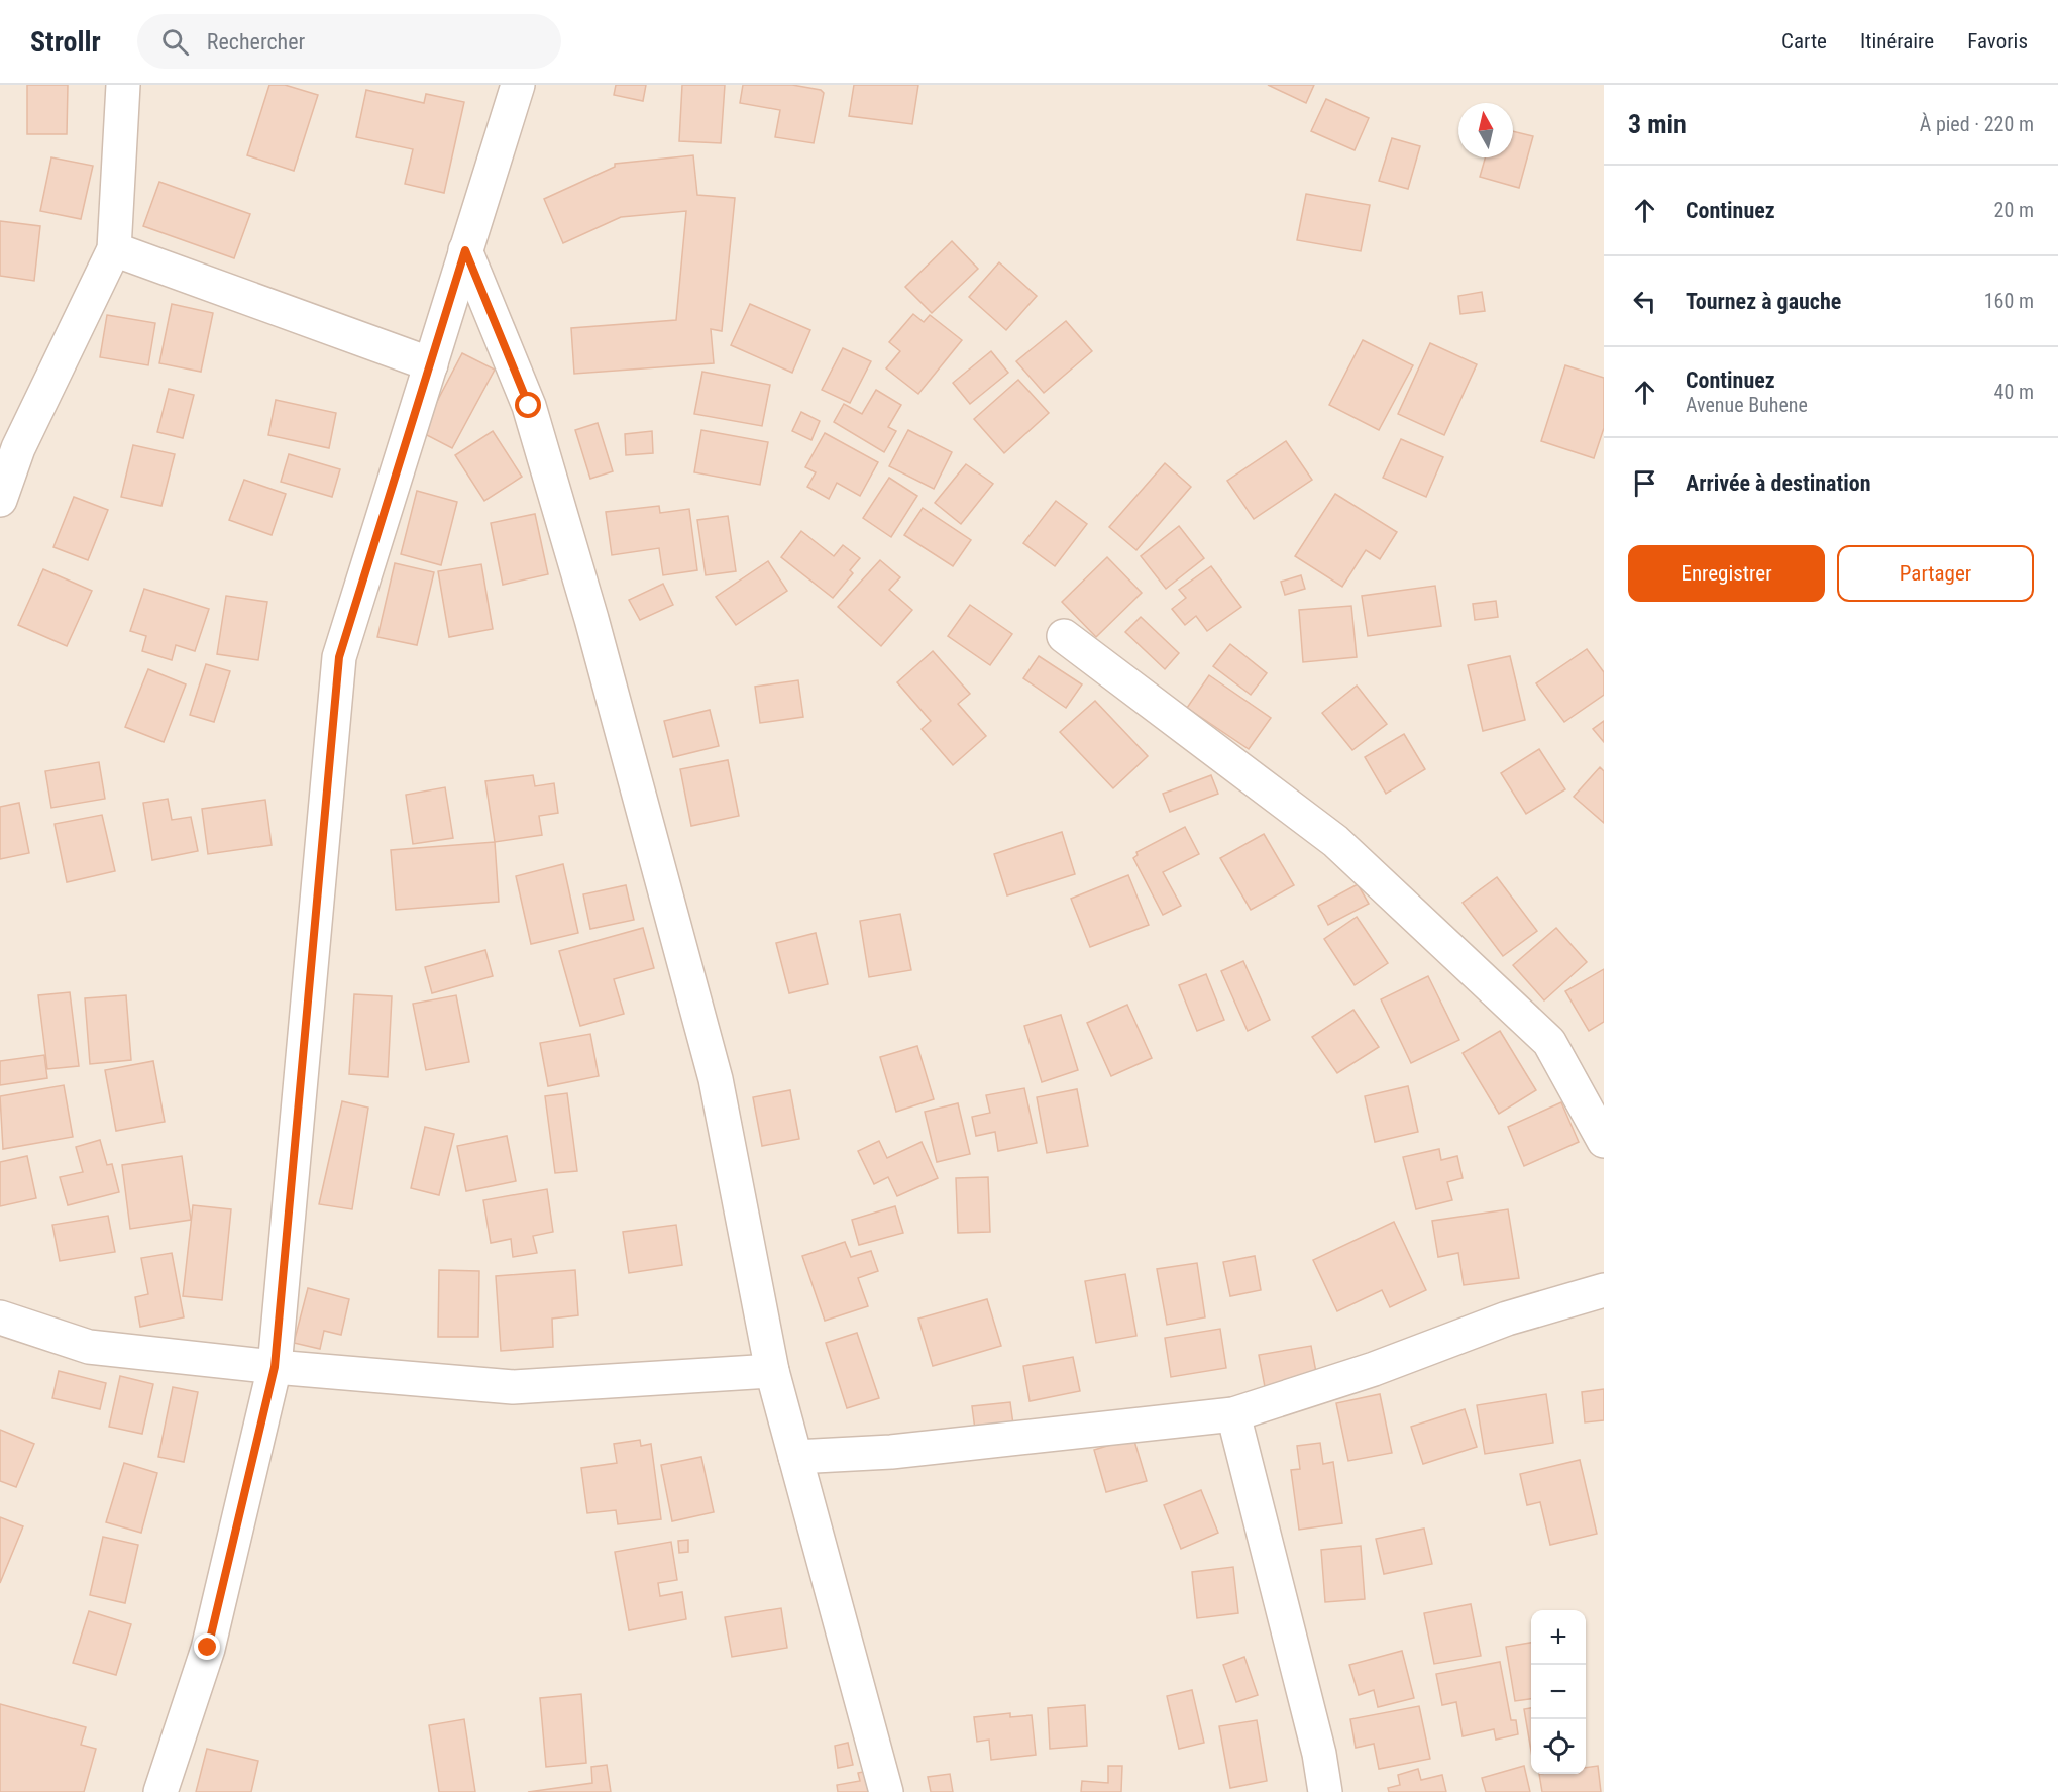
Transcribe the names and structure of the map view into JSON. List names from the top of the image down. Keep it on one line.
{"north":"top","page":{"header":"Strollr","search":"Rechercher","nav":["Carte","Itinéraire","Favoris"],"heading":["3 min","À pied · 220 m"],"list":[["Continuez","20 m"],["Tournez à gauche","160 m"],["Continuez","Avenue Buhene","40 m"],"Arrivée à destination"],"buttons":["Enregistrer","Partager"],"map_buttons":["+","−"]}}
